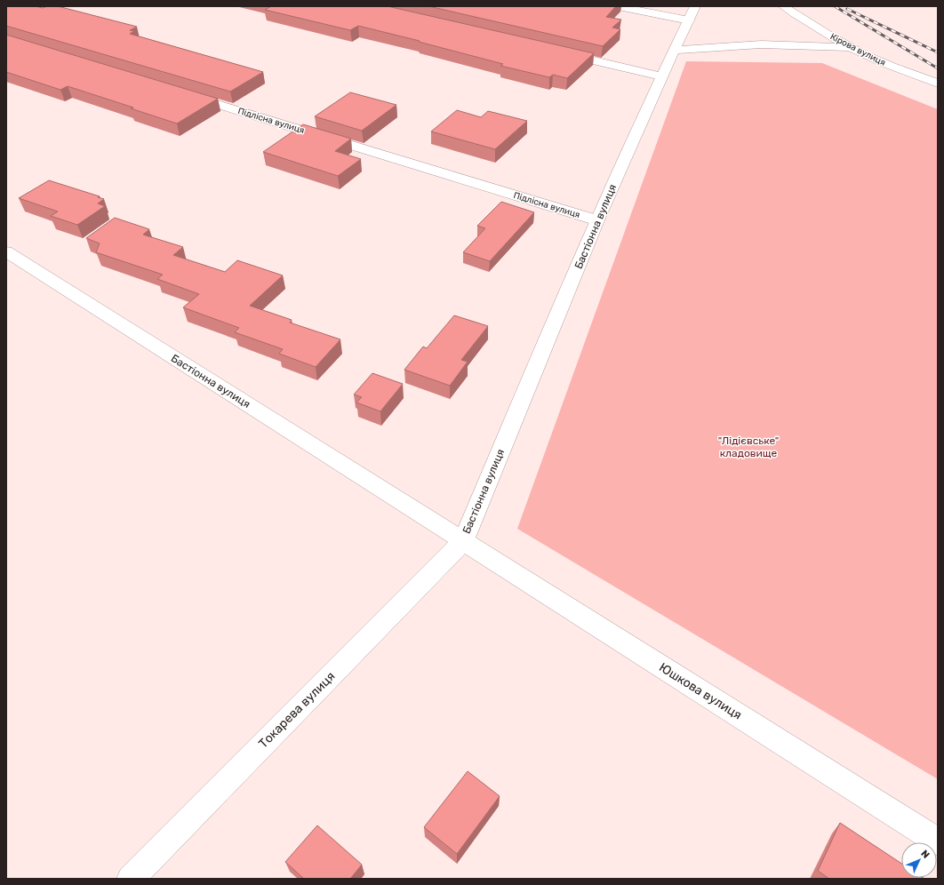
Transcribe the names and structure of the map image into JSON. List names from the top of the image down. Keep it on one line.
{"streets":{"main road":["Кірова вулиця","Підлісна вулиця","Бастіонна вулиця","Юшкова вулиця","Токарева вулиця"]},"crossings":[["Підлісна вулиця","Бастіонна вулиця"],["Бастіонна вулиця","Юшкова вулиця"],["Бастіонна вулиця","Токарева вулиця"],["Юшкова вулиця","Токарева вулиця"]],"parks":["\"Лідієвське\" кладовище"],"north":"top right"}
